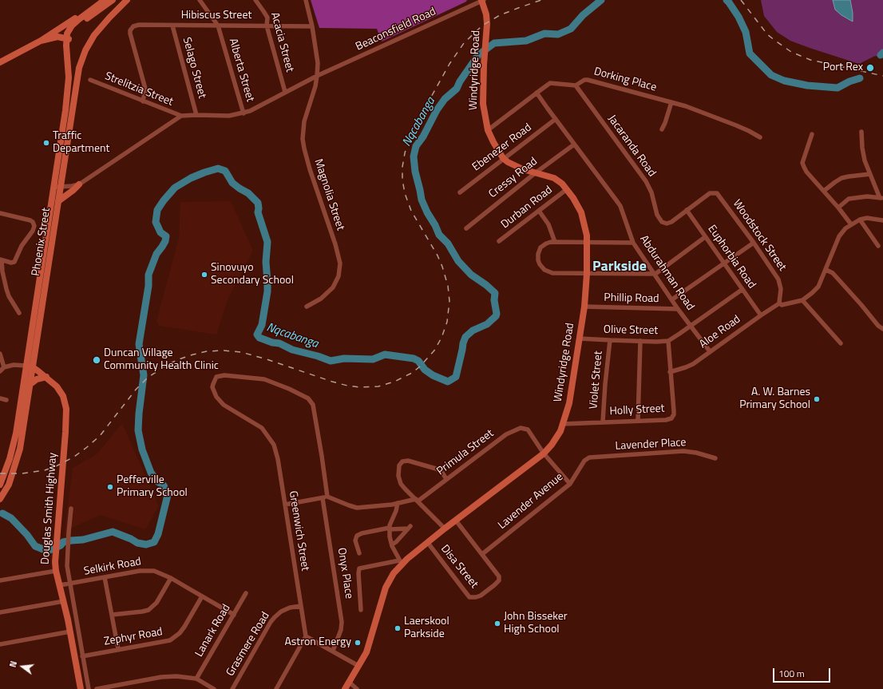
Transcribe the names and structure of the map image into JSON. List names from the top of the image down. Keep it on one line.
{"streets":{"main road":["Windyridge Road","Phoenix Street","Douglas Smith Highway"],"street":["Hibiscus Street","Beaconsfield Road","Acacia Street","Selago Street","Alberta Street","Dorking Place","Strelitzia Street","Jacaranda Road","Ebenezer Road","Cressy Road","Magnolia Street","Durban Road","Woodstock Street","Euphorbia Road","Abdurahman Road","Phillip Road","Olive Street","Aloe Road","Violet Street","Holly Street","Lavender Place","Primula Street","Lavender Avenue","Greenwich Street","Selkirk Road","Disa Street","Onyx Place","Lanark Road","Zephyr Road","Grasmere Road"]},"crossings":[["Hibiscus Street","Acacia Street"],["Hibiscus Street","Selago Street"],["Hibiscus Street","Alberta Street"],["Hibiscus Street","Strelitzia Street"],["Hibiscus Street","Magnolia Street"],["Beaconsfield Road","Acacia Street"],["Beaconsfield Road","Selago Street"],["Beaconsfield Road","Alberta Street"],["Beaconsfield Road","Windyridge Road"],["Beaconsfield Road","Strelitzia Street"],["Beaconsfield Road","Magnolia Street"],["Windyridge Road","Ebenezer Road"],["Windyridge Road","Cressy Road"],["Windyridge Road","Durban Road"],["Windyridge Road","Phillip Road"],["Windyridge Road","Olive Street"],["Windyridge Road","Holly Street"],["Windyridge Road","Primula Street"],["Windyridge Road","Disa Street"],["Dorking Place","Jacaranda Road"],["Jacaranda Road","Woodstock Street"],["Jacaranda Road","Euphorbia Road"],["Ebenezer Road","Abdurahman Road"],["Cressy Road","Abdurahman Road"],["Woodstock Street","Euphorbia Road"],["Woodstock Street","Aloe Road"],["Phoenix Street","Douglas Smith Highway"],["Euphorbia Road","Olive Street"],["Euphorbia Road","Aloe Road"],["Abdurahman Road","Phillip Road"],["Abdurahman Road","Olive Street"],["Abdurahman Road","Aloe Road"],["Olive Street","Violet Street"],["Olive Street","Holly Street"],["Aloe Road","Holly Street"],["Violet Street","Holly Street"],["Lavender Place","Lavender Avenue"],["Lavender Avenue","Disa Street"],["Douglas Smith Highway","Selkirk Road"],["Greenwich Street","Onyx Place"],["Greenwich Street","Grasmere Road"],["Selkirk Road","Lanark Road"],["Selkirk Road","Zephyr Road"]],"districts":["Parkside"],"water":["Nqcabanga"],"places":["Port Rex","Traffic Department","Sinovuyo Secondary School","Duncan Village Community Health Clinic","A. W. Barnes Primary School","Pefferville Primary School","John Bisseker High School","Laerskool Parkside","Astron Energy"],"scale_bar":"100 m","north":"left"}
